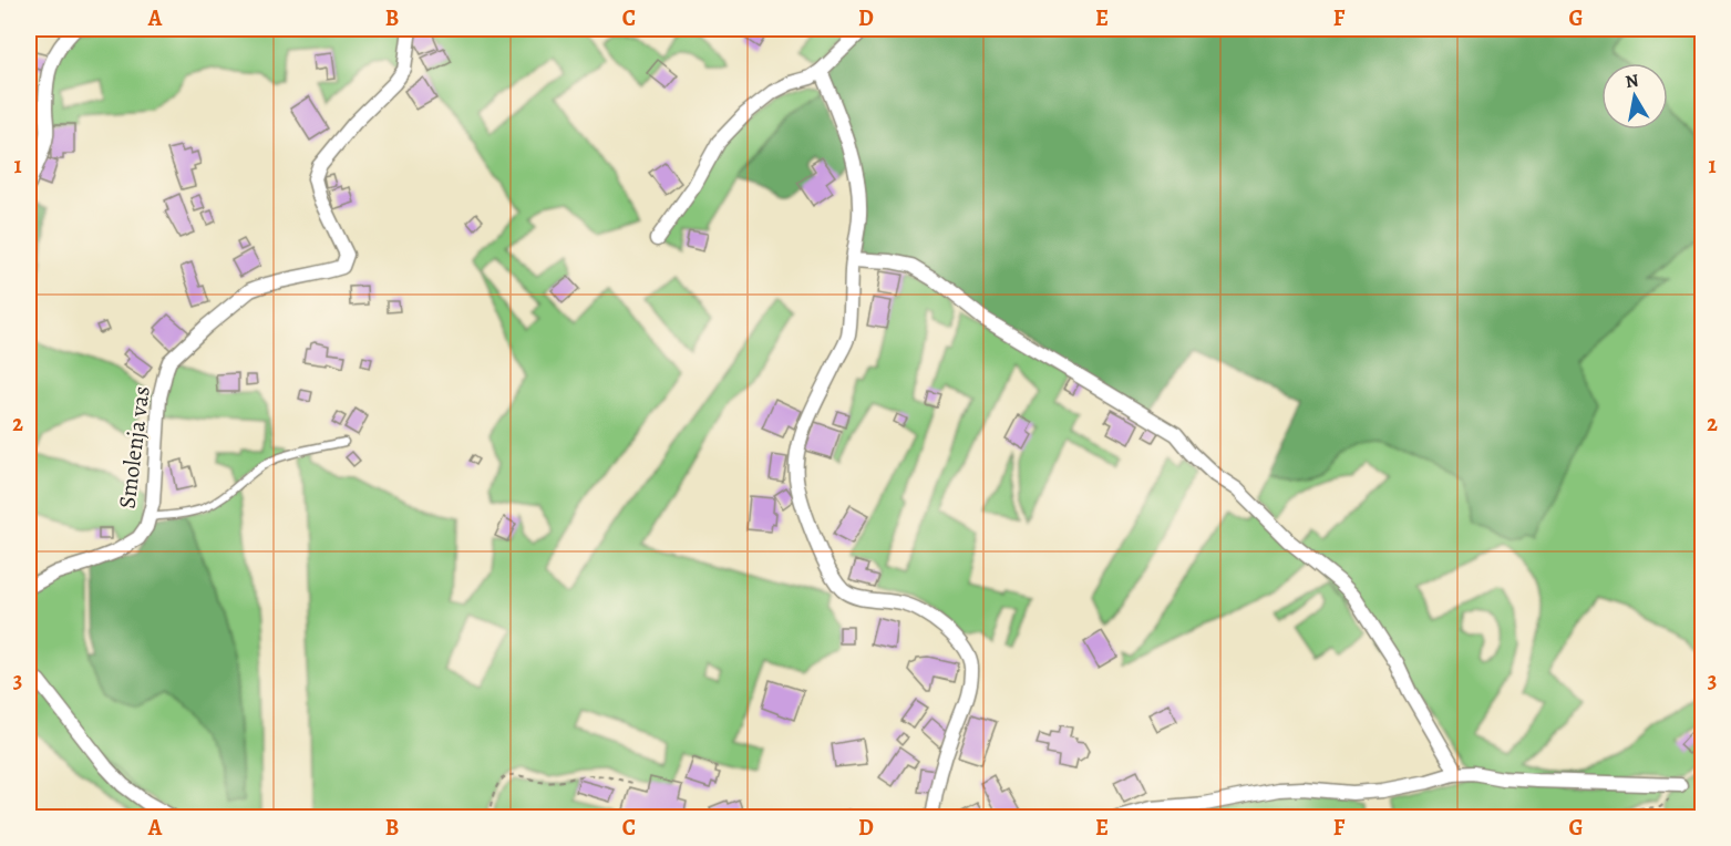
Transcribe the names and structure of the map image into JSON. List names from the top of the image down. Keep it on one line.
{"streets":{"street":["Smolenja vas"]},"north":"top","grid":{"columns":["A","B","C","D","E","F","G"],"rows":["1","2","3"]}}
